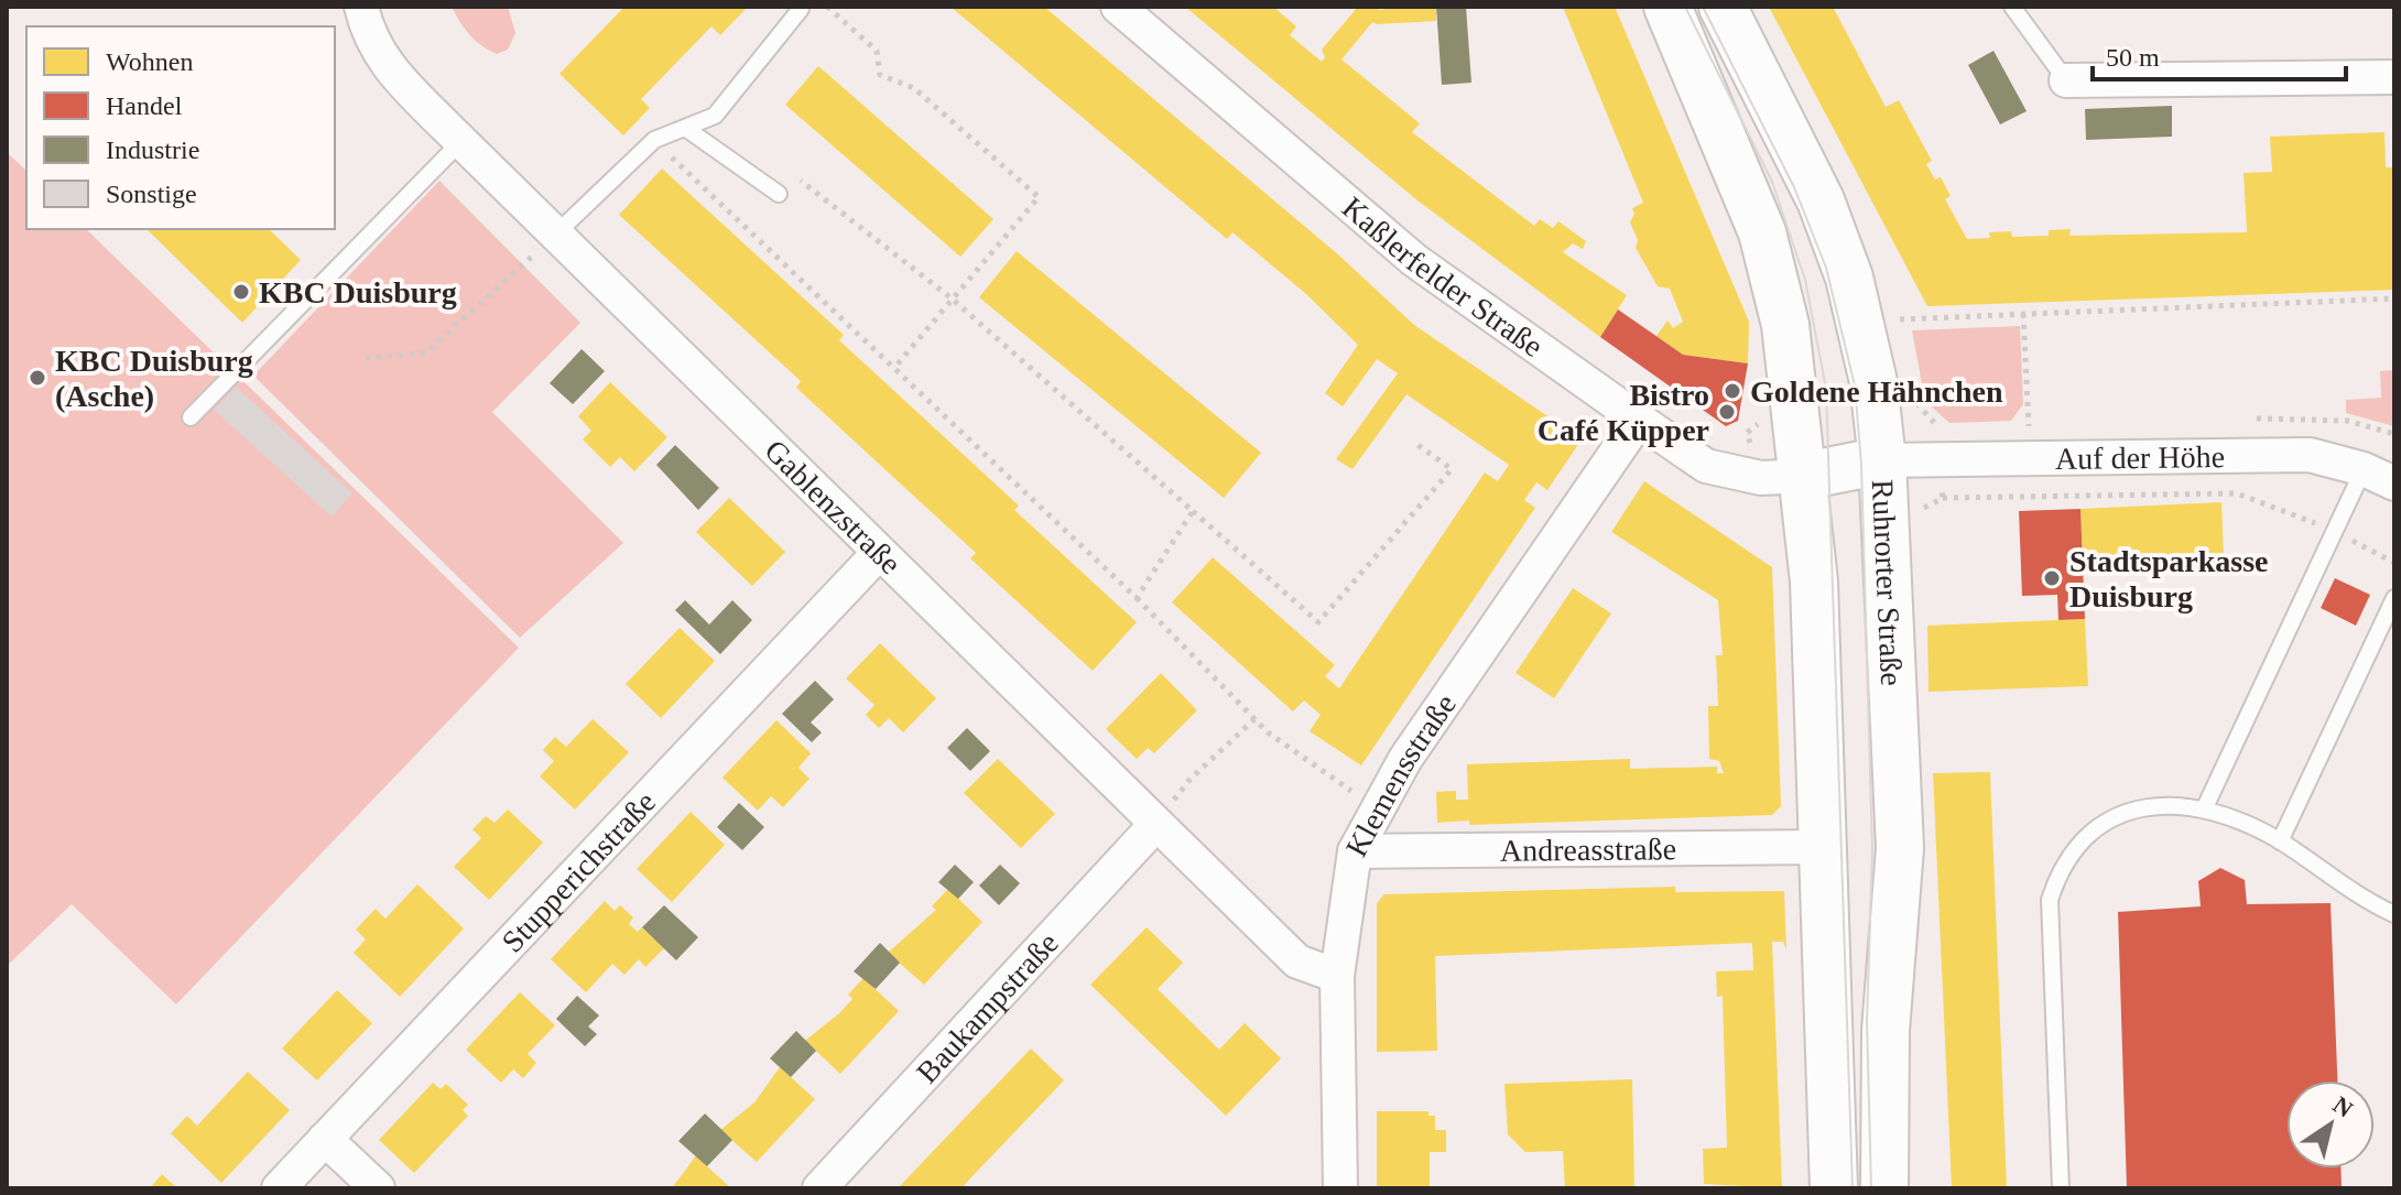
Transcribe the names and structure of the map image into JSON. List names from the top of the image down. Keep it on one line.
{"streets":{"main road":["Ruhrorter Straße"],"street":["Kaßlerfelder Straße","Auf der Höhe","Gablenzstraße","Klemensstraße","Andreasstraße","Stupperichstraße","Baukampstraße"]},"crossings":[["Kaßlerfelder Straße","Klemensstraße"],["Auf der Höhe","Ruhrorter Straße"],["Gablenzstraße","Klemensstraße"],["Gablenzstraße","Stupperichstraße"],["Gablenzstraße","Baukampstraße"],["Klemensstraße","Andreasstraße"]],"places":["KBC Duisburg","KBC Duisburg (Asche)","Goldene Hähnchen","Bistro Café Küpper","Stadtsparkasse Duisburg"],"legend":["Wohnen","Handel","Industrie","Sonstige"],"scale_bar":"50 m","north":"top right"}
